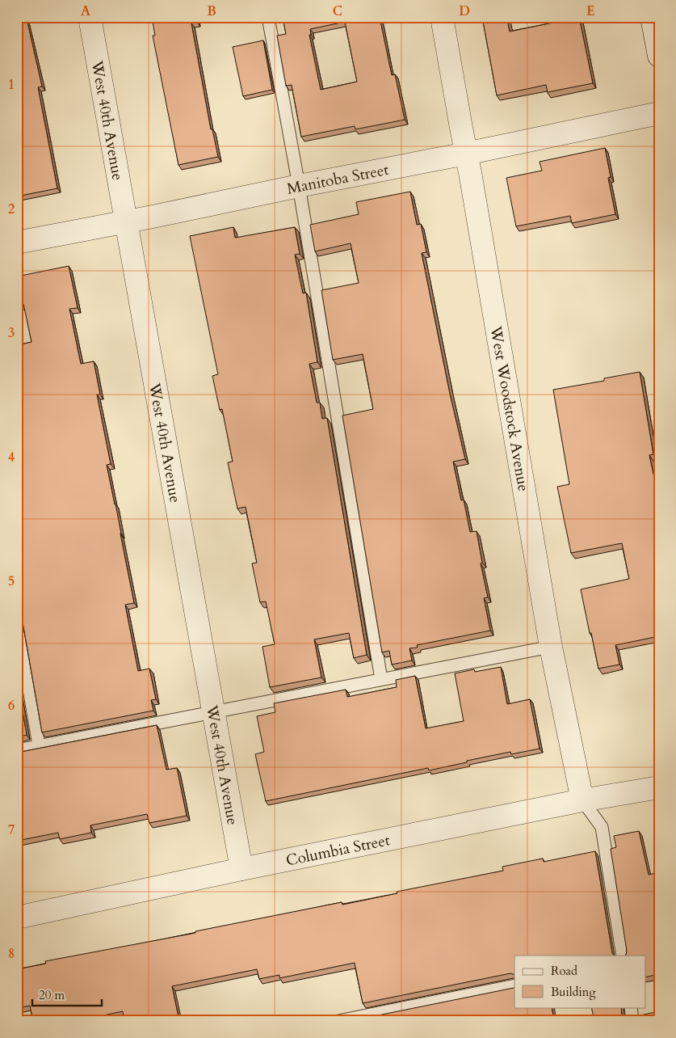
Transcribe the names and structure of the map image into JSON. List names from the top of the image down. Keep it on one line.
{"streets":{"street":["West 40th Avenue","Manitoba Street","West Woodstock Avenue","Columbia Street"]},"crossings":[["West 40th Avenue","Manitoba Street"],["West 40th Avenue","Columbia Street"],["Manitoba Street","West Woodstock Avenue"],["West Woodstock Avenue","Columbia Street"]],"legend":["Road","Building"],"scale_bar":"20 m","grid":{"columns":["A","B","C","D","E"],"rows":["1","2","3","4","5","6","7","8"]}}
